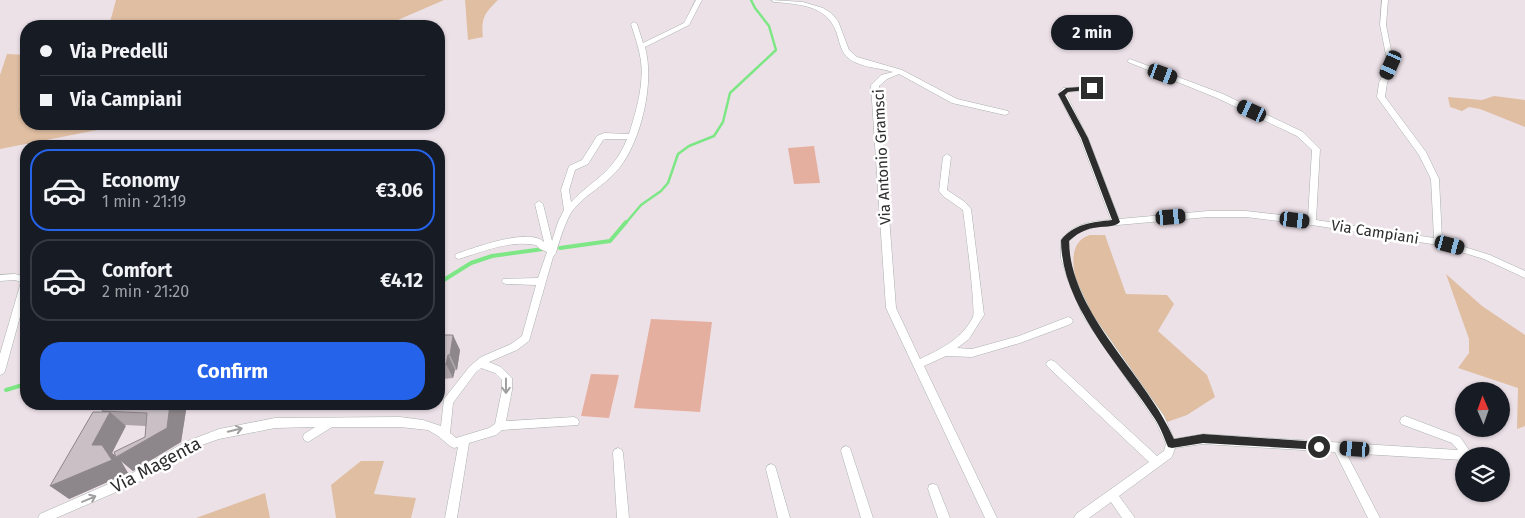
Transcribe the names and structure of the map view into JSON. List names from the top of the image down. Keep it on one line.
{"streets":{"street":["Via Antonio Gramsci","Via Campiani","Via Magenta"]},"one_way":["Via Magenta"],"north":"top","page":{"bubble":"2 min","banner":["Via Predelli","Via Campiani"],"list":[{"name":"Economy","note":"1 min · 21:19","value":"€3.06"},{"name":"Comfort","note":"2 min · 21:20","value":"€4.12"}],"buttons":"Confirm"}}
